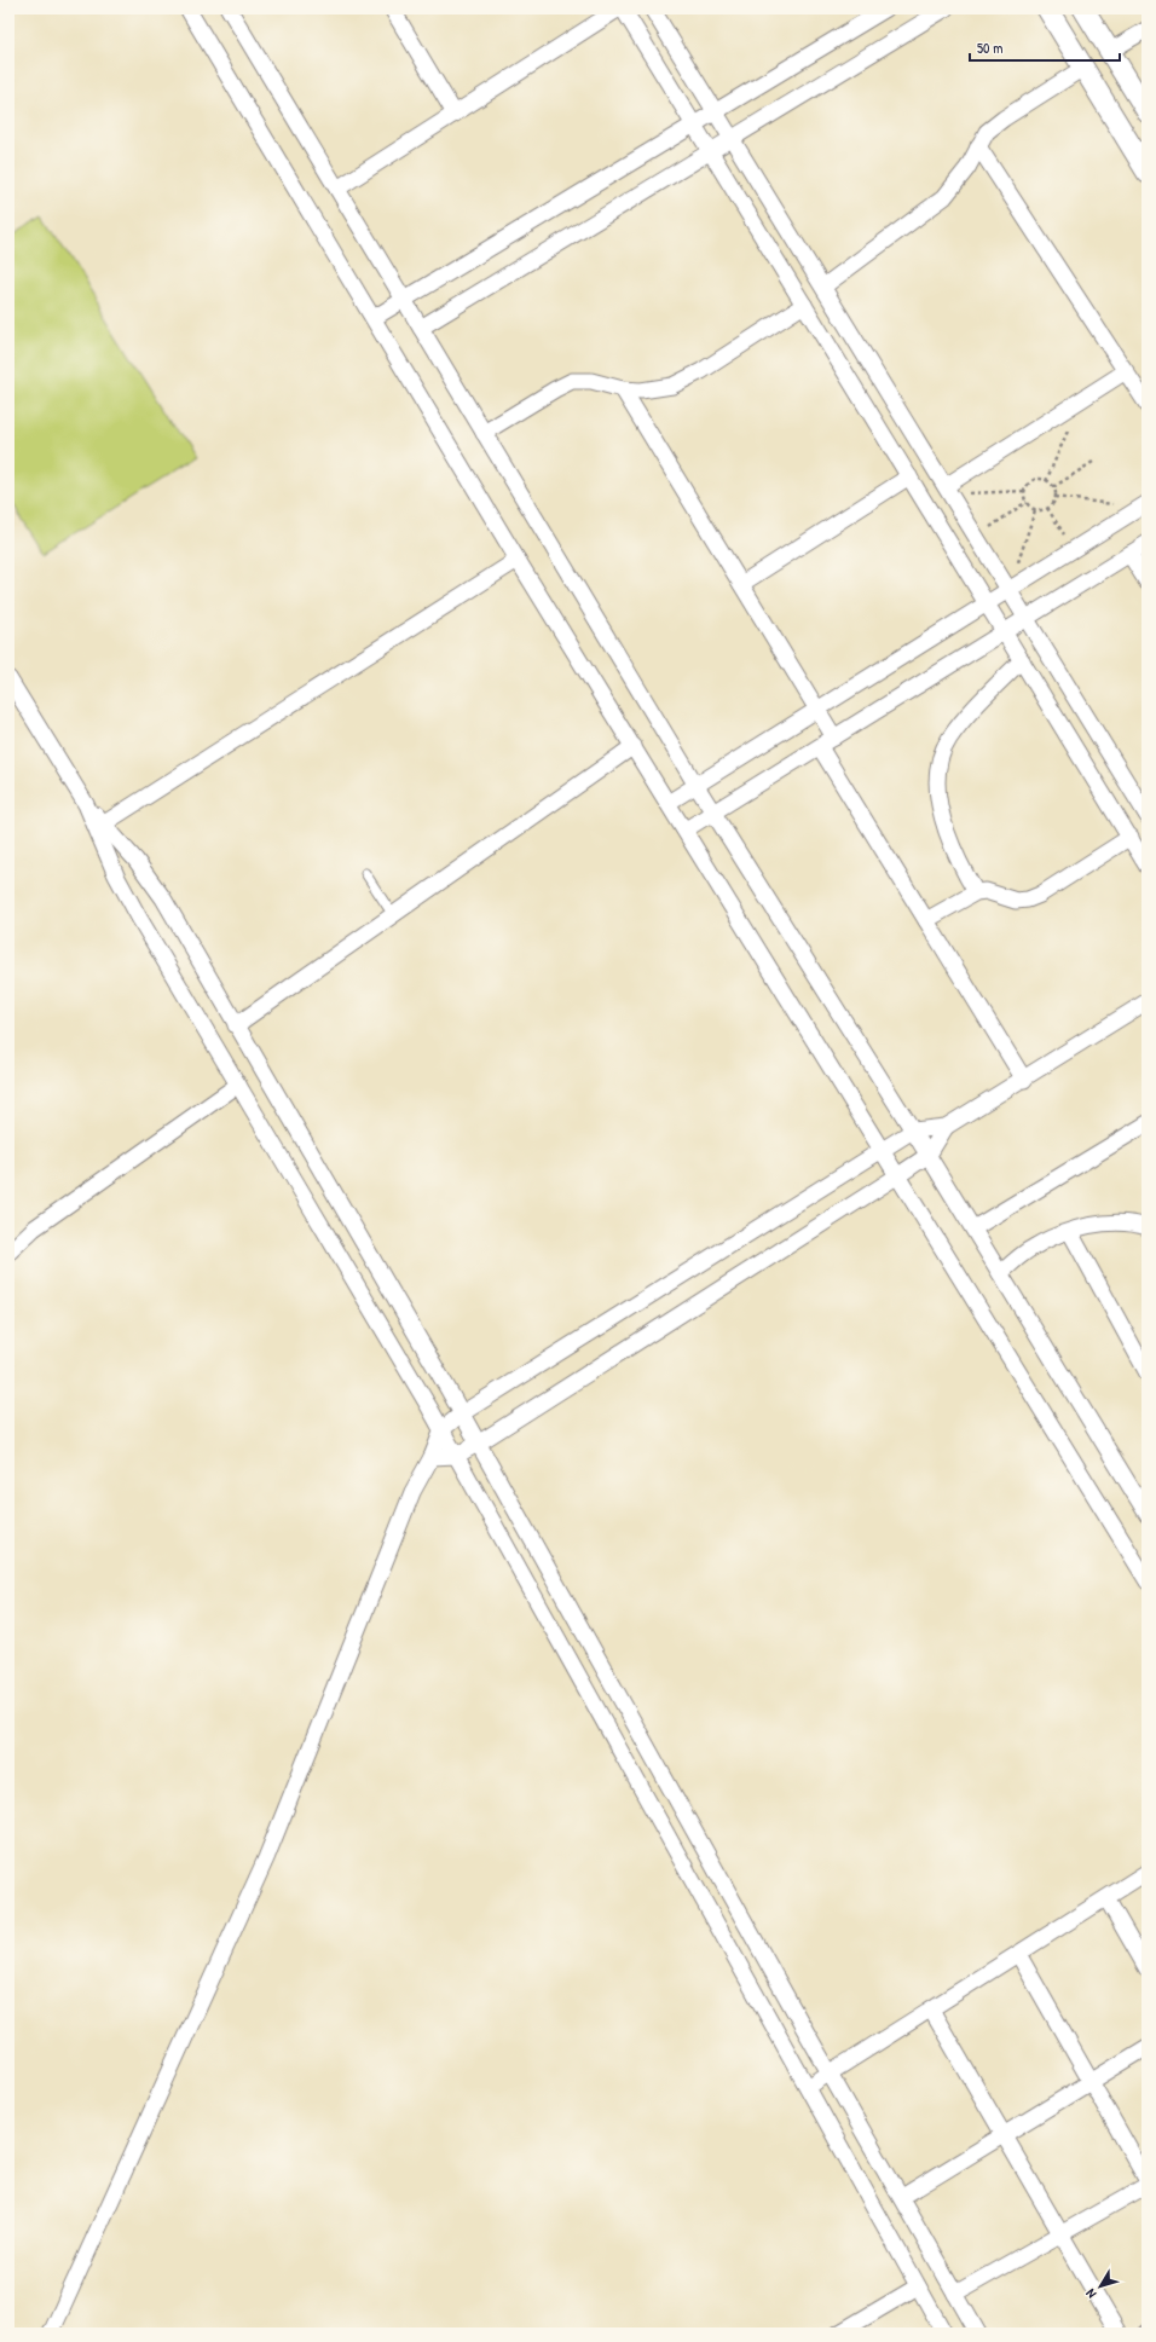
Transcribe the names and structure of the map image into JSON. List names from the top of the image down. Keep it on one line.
{"scale_bar":"50 m","north":"bottom left"}
